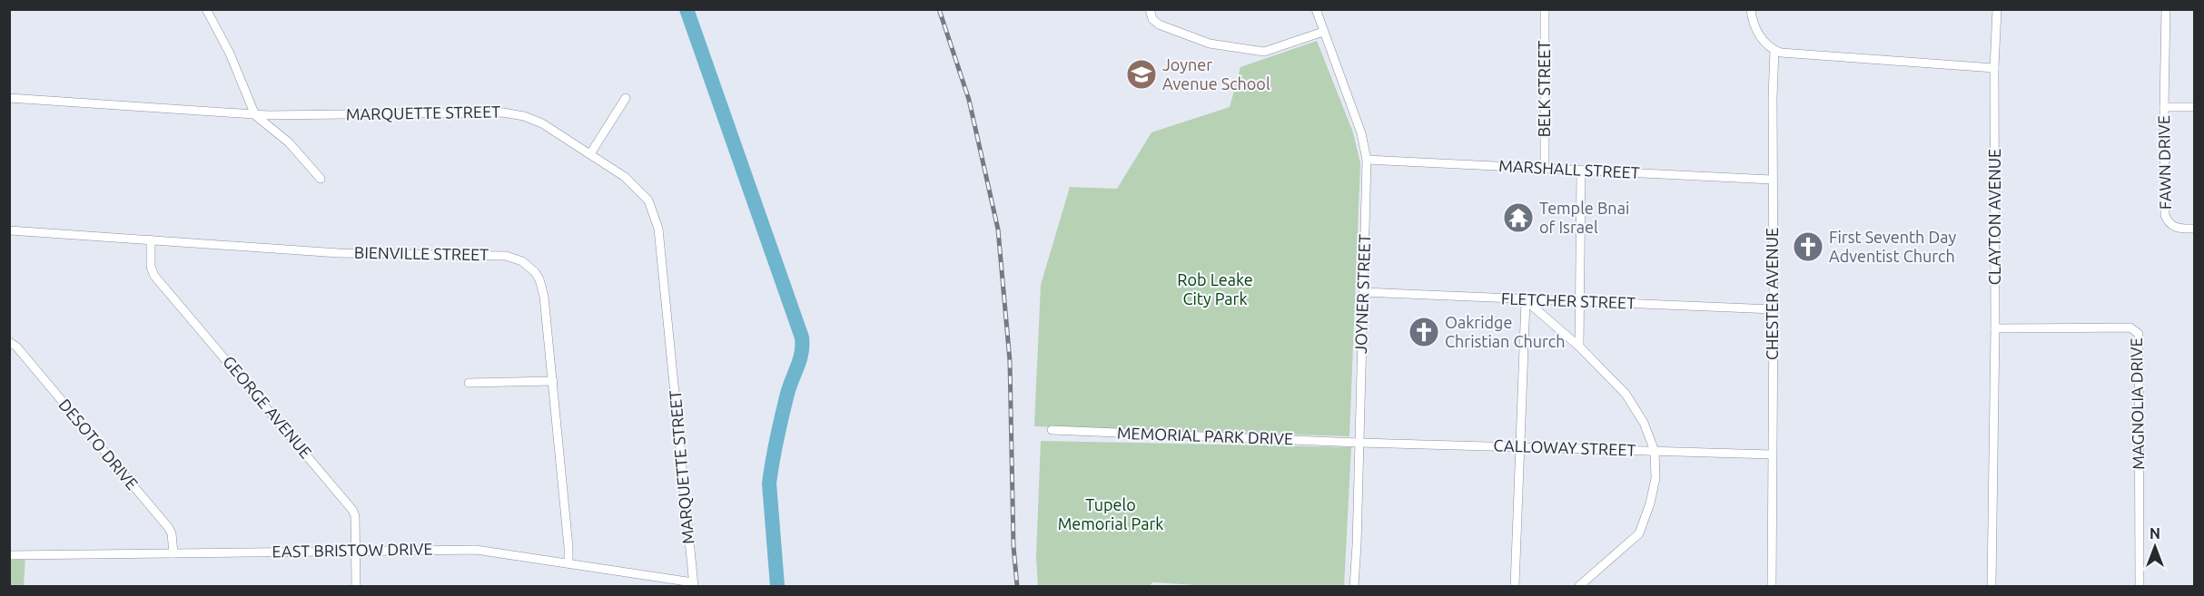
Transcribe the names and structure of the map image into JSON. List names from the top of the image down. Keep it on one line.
{"streets":{"street":["BELK STREET","MARQUETTE STREET","FAWN DRIVE","MARSHALL STREET","CLAYTON AVENUE","BIENVILLE STREET","JOYNER STREET","CHESTER AVENUE","FLETCHER STREET","MAGNOLIA DRIVE","GEORGE AVENUE","MEMORIAL PARK DRIVE","DESOTO DRIVE","CALLOWAY STREET","EAST BRISTOW DRIVE"]},"crossings":[["BELK STREET","MARSHALL STREET"],["MARQUETTE STREET","EAST BRISTOW DRIVE"],["MARSHALL STREET","JOYNER STREET"],["MARSHALL STREET","CHESTER AVENUE"],["CLAYTON AVENUE","MAGNOLIA DRIVE"],["BIENVILLE STREET","GEORGE AVENUE"],["BIENVILLE STREET","EAST BRISTOW DRIVE"],["JOYNER STREET","FLETCHER STREET"],["JOYNER STREET","MEMORIAL PARK DRIVE"],["JOYNER STREET","CALLOWAY STREET"],["CHESTER AVENUE","FLETCHER STREET"],["CHESTER AVENUE","CALLOWAY STREET"],["GEORGE AVENUE","EAST BRISTOW DRIVE"],["MEMORIAL PARK DRIVE","CALLOWAY STREET"],["DESOTO DRIVE","EAST BRISTOW DRIVE"]],"parks":["Rob Leake City Park","Tupelo Memorial Park"],"places":{"school or university":["Joyner Avenue School"],"temple":["Temple Bnai of Israel"],"church":["First Seventh Day Adventist Church","Oakridge Christian Church"]},"north":"top"}
